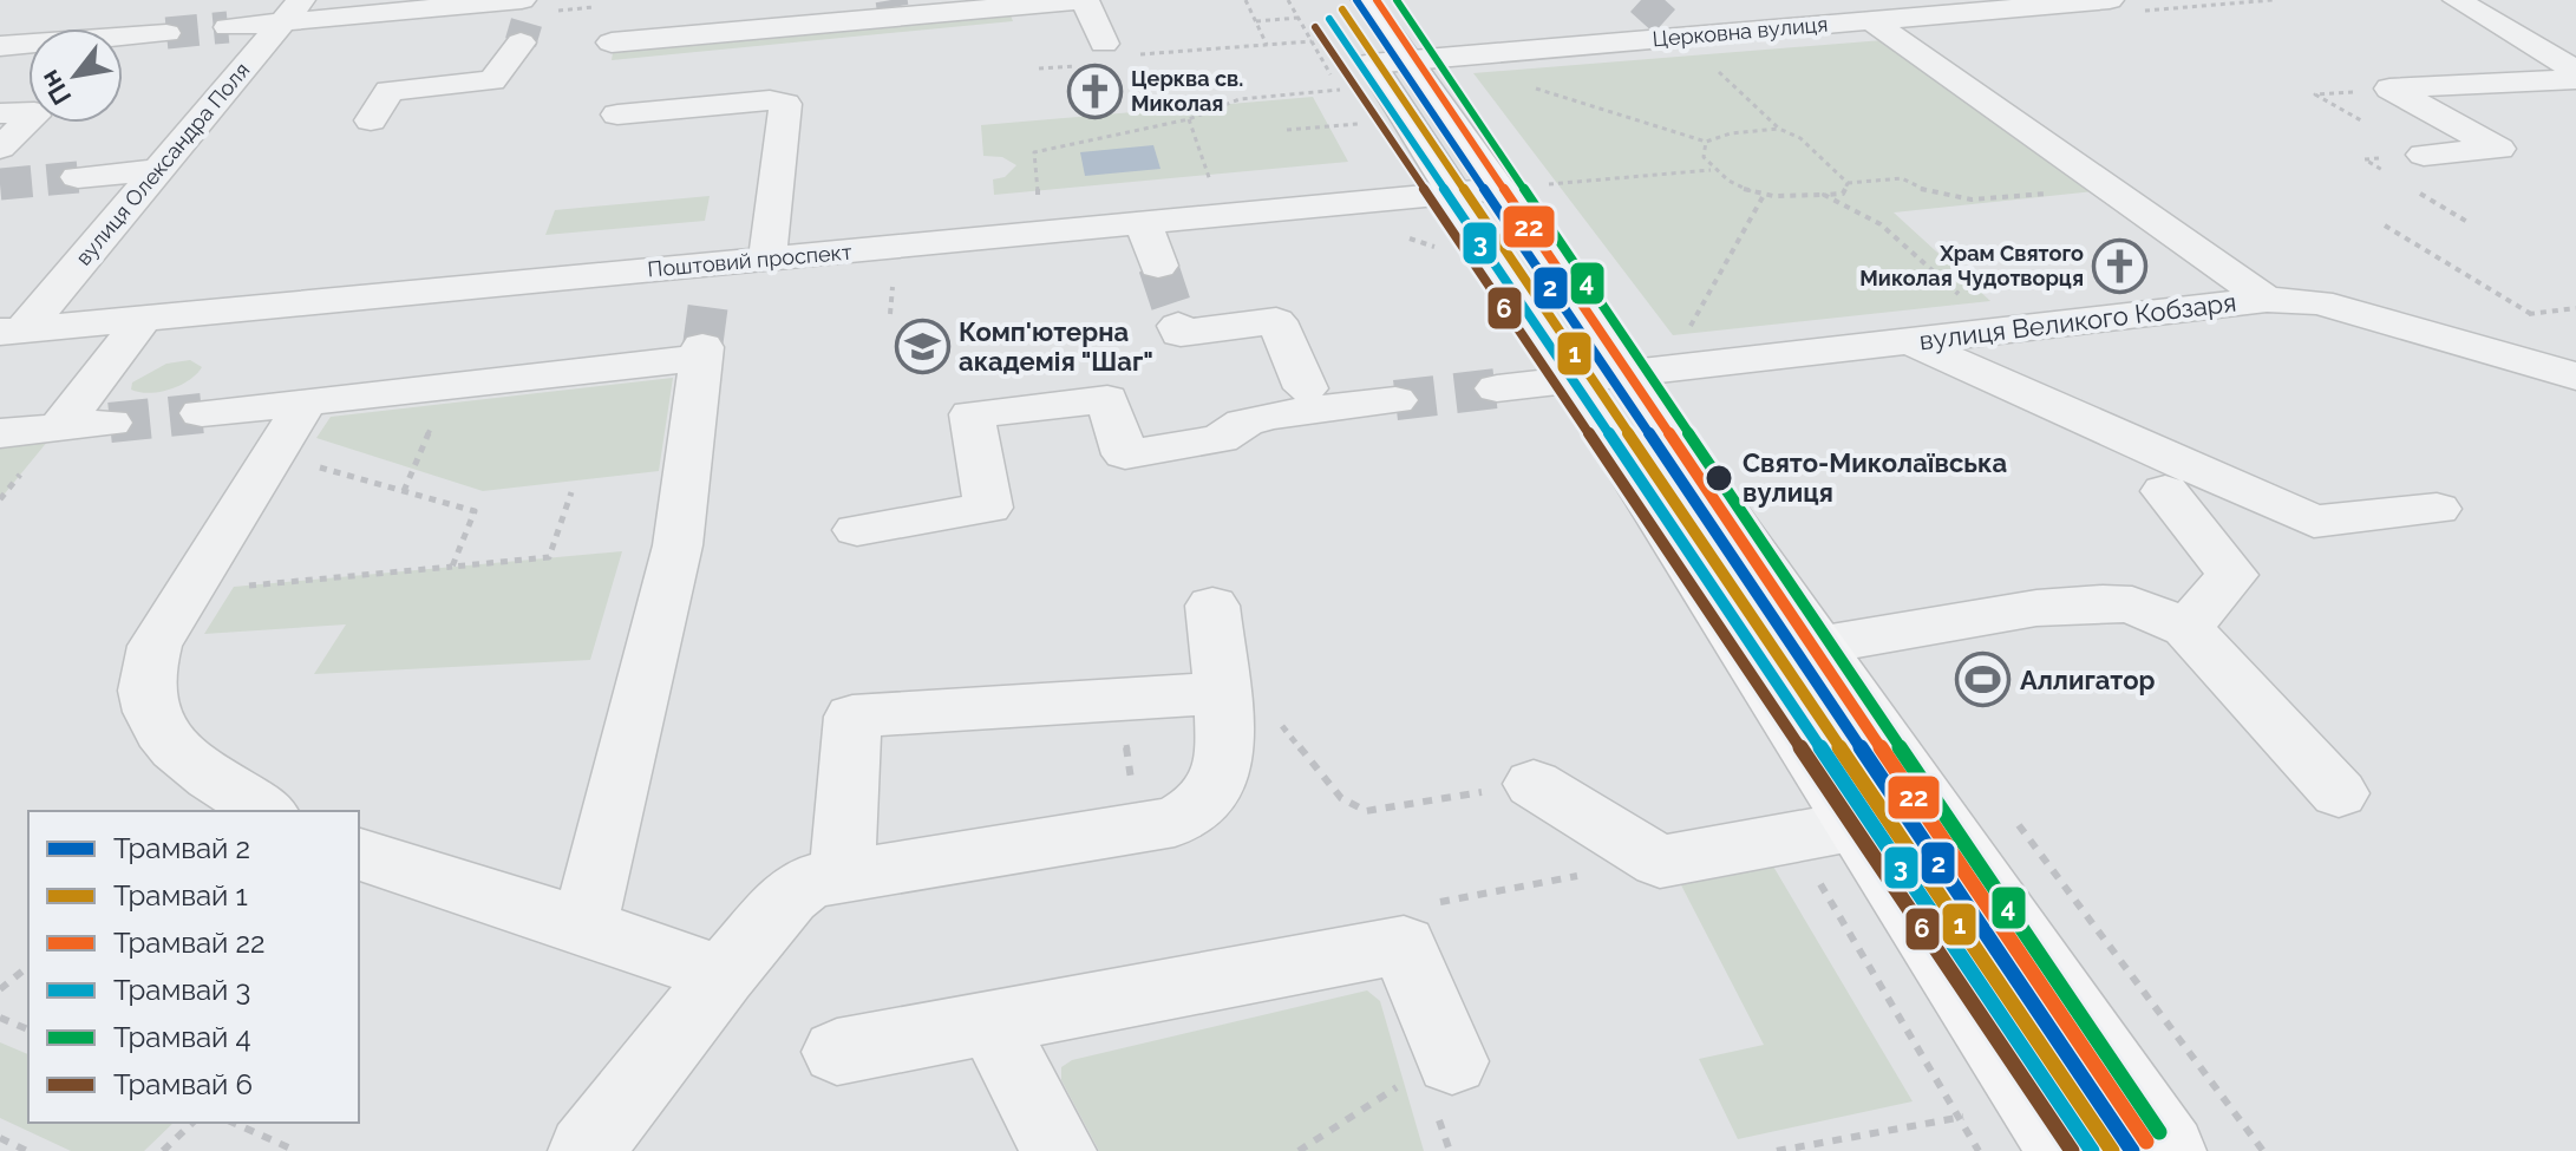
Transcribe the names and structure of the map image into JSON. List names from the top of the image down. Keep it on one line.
{"streets":{"street":["Церковна вулиця","вулиця Олександра Поля","Поштовий проспект","вулиця Великого Кобзаря"]},"crossings":[["вулиця Олександра Поля","Поштовий проспект"]],"places":{"church":["Церква св. Миколая","Храм Святого Миколая Чудотворця"],"school or university":["Комп'ютерна академія \"Шаг\""],"other":["Свято-Миколаївська вулиця"],"sports":["Аллигатор"]},"lines":["tram line 2","tram line 22","tram line 4","tram line 1","tram line 3","tram line 6"],"legend":["Трамвай 2","Трамвай 1","Трамвай 22","Трамвай 3","Трамвай 4","Трамвай 6"],"north":"bottom left"}
